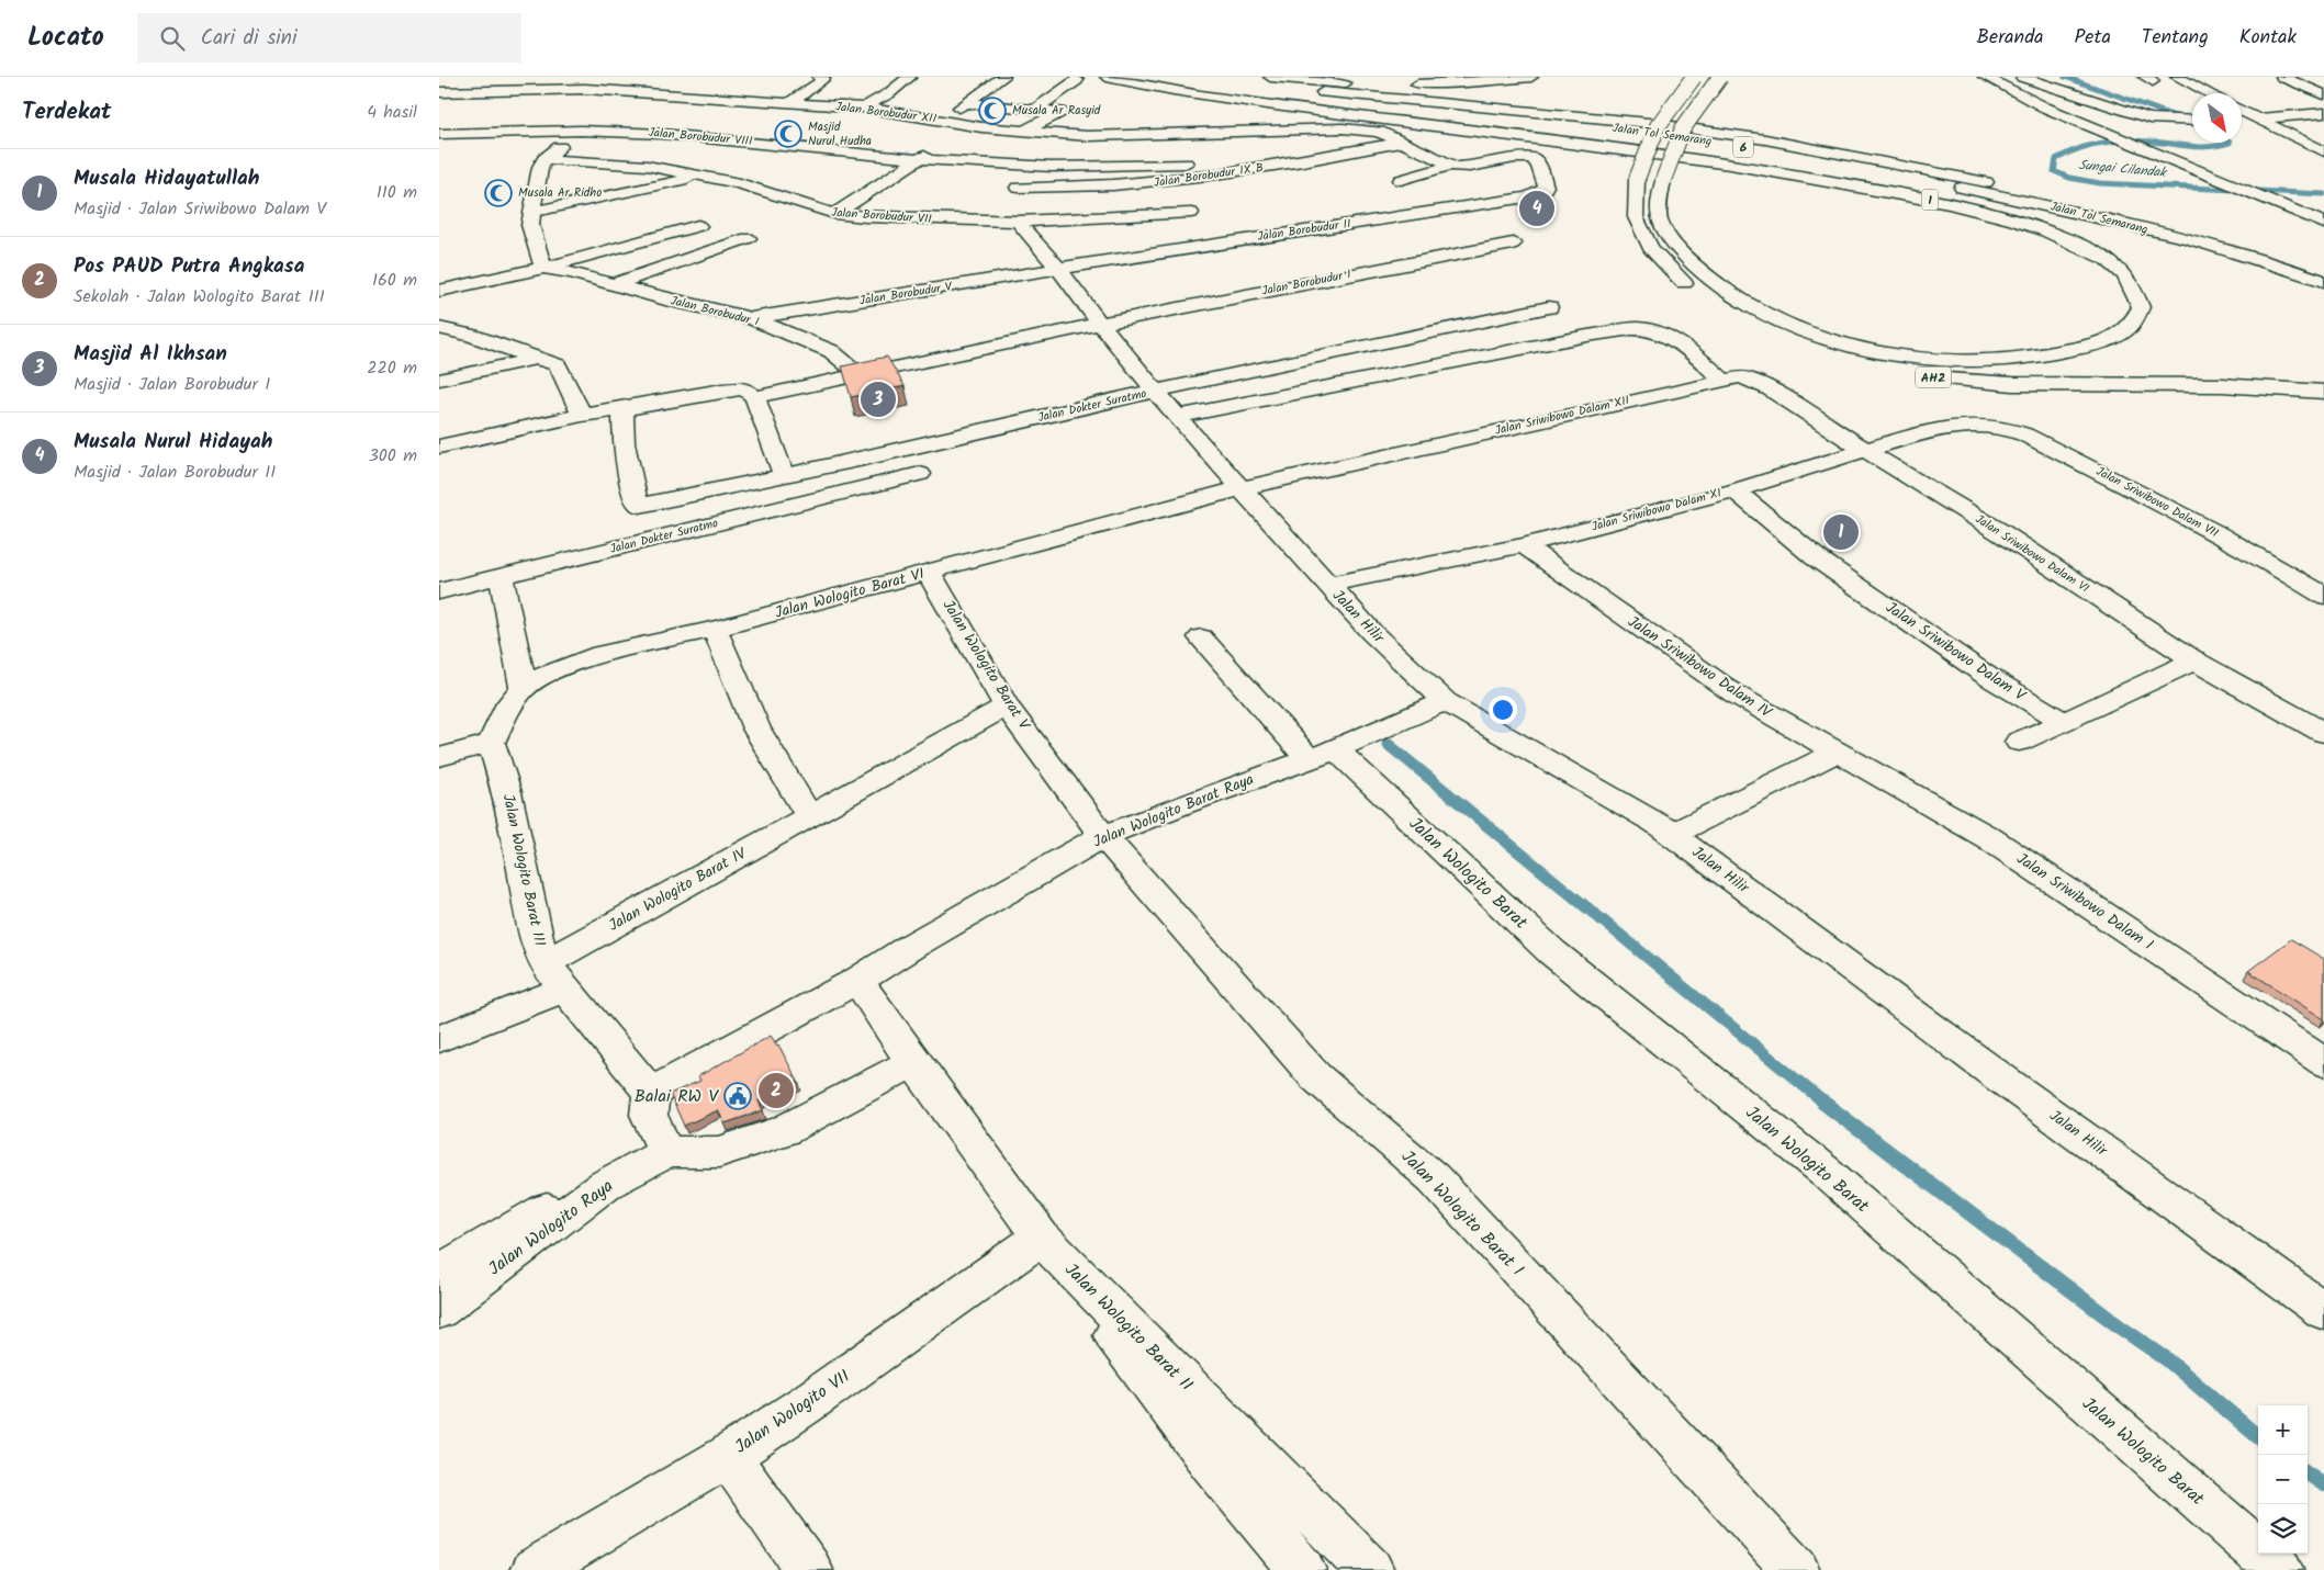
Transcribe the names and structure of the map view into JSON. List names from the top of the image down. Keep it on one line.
{"streets":{"main road":["Jalan Borobudur XII","Jalan Tol Semarang","Jalan Borobudur VIII","6","Jalan Borobudur IX B","1","Jalan Borobudur VII","Jalan Borobudur II","Jalan Borobudur I","Jalan Borobudur V","AH2","Jalan Dokter Suratmo","Jalan Sriwibowo Dalam XII","Jalan Sriwibowo Dalam VII","Jalan Sriwibowo Dalam XI","Jalan Sriwibowo Dalam VI","Jalan Wologito Barat VI","Jalan Hilir","Jalan Sriwibowo Dalam V","Jalan Wologito Barat V","Jalan Sriwibowo Dalam IV","Jalan Wologito Barat Raya","Jalan Wologito Barat III","Jalan Wologito Barat","Jalan Wologito Barat IV","Jalan Sriwibowo Dalam I","Jalan Wologito Barat I","Jalan Wologito Raya","Jalan Wologito Barat II","Jalan Wologito VII"]},"crossings":[["Jalan Borobudur XII","Jalan Borobudur IX B"],["Jalan Borobudur VIII","Jalan Borobudur IX B"],["Jalan Borobudur II","Jalan Borobudur V"],["Jalan Borobudur I","Jalan Borobudur V"],["Jalan Dokter Suratmo","Jalan Hilir"],["Jalan Sriwibowo Dalam XII","Jalan Sriwibowo Dalam XI"],["Jalan Sriwibowo Dalam XII","Jalan Sriwibowo Dalam VI"],["Jalan Sriwibowo Dalam XII","Jalan Wologito Barat VI"],["Jalan Sriwibowo Dalam XII","Jalan Hilir"],["Jalan Sriwibowo Dalam VII","Jalan Sriwibowo Dalam XI"],["Jalan Sriwibowo Dalam XI","Jalan Sriwibowo Dalam VI"],["Jalan Sriwibowo Dalam XI","Jalan Hilir"],["Jalan Sriwibowo Dalam XI","Jalan Sriwibowo Dalam V"],["Jalan Sriwibowo Dalam XI","Jalan Sriwibowo Dalam IV"],["Jalan Wologito Barat VI","Jalan Hilir"],["Jalan Wologito Barat VI","Jalan Wologito Barat V"],["Jalan Wologito Barat VI","Jalan Wologito Barat III"],["Jalan Hilir","Jalan Wologito Barat Raya"],["Jalan Wologito Barat V","Jalan Wologito Barat Raya"],["Jalan Wologito Barat V","Jalan Wologito Barat IV"],["Jalan Wologito Barat V","Jalan Wologito Barat I"],["Jalan Sriwibowo Dalam IV","Jalan Sriwibowo Dalam I"],["Jalan Wologito Barat Raya","Jalan Wologito Barat III"],["Jalan Wologito Barat Raya","Jalan Wologito Barat"],["Jalan Wologito Barat Raya","Jalan Wologito Barat I"],["Jalan Wologito Barat Raya","Jalan Wologito Barat II"],["Jalan Wologito Barat III","Jalan Wologito Barat IV"],["Jalan Wologito Barat II","Jalan Wologito VII"]],"water":["Sungai Cilandak"],"places":{"mosque":["Musala Ar Rasyid","Masjid Nurul Hudha","Musala Ar Ridho"],"public building":["Balai RW V"]},"north":"bottom right","page":{"header":"Locato","search":"Cari di sini","nav":["Beranda","Peta","Tentang","Kontak"],"heading":["Terdekat","4 hasil"],"list":[{"mark":"1","name":"Musala Hidayatullah","note":"Masjid · Jalan Sriwibowo Dalam V","value":"110 m"},{"mark":"2","name":"Pos PAUD Putra Angkasa","note":"Sekolah · Jalan Wologito Barat III","value":"160 m"},{"mark":"3","name":"Masjid Al Ikhsan","note":"Masjid · Jalan Borobudur I","value":"220 m"},{"mark":"4","name":"Musala Nurul Hidayah","note":"Masjid · Jalan Borobudur II","value":"300 m"}],"pins":["4","3","1","2"],"map_buttons":["+","−"]}}
